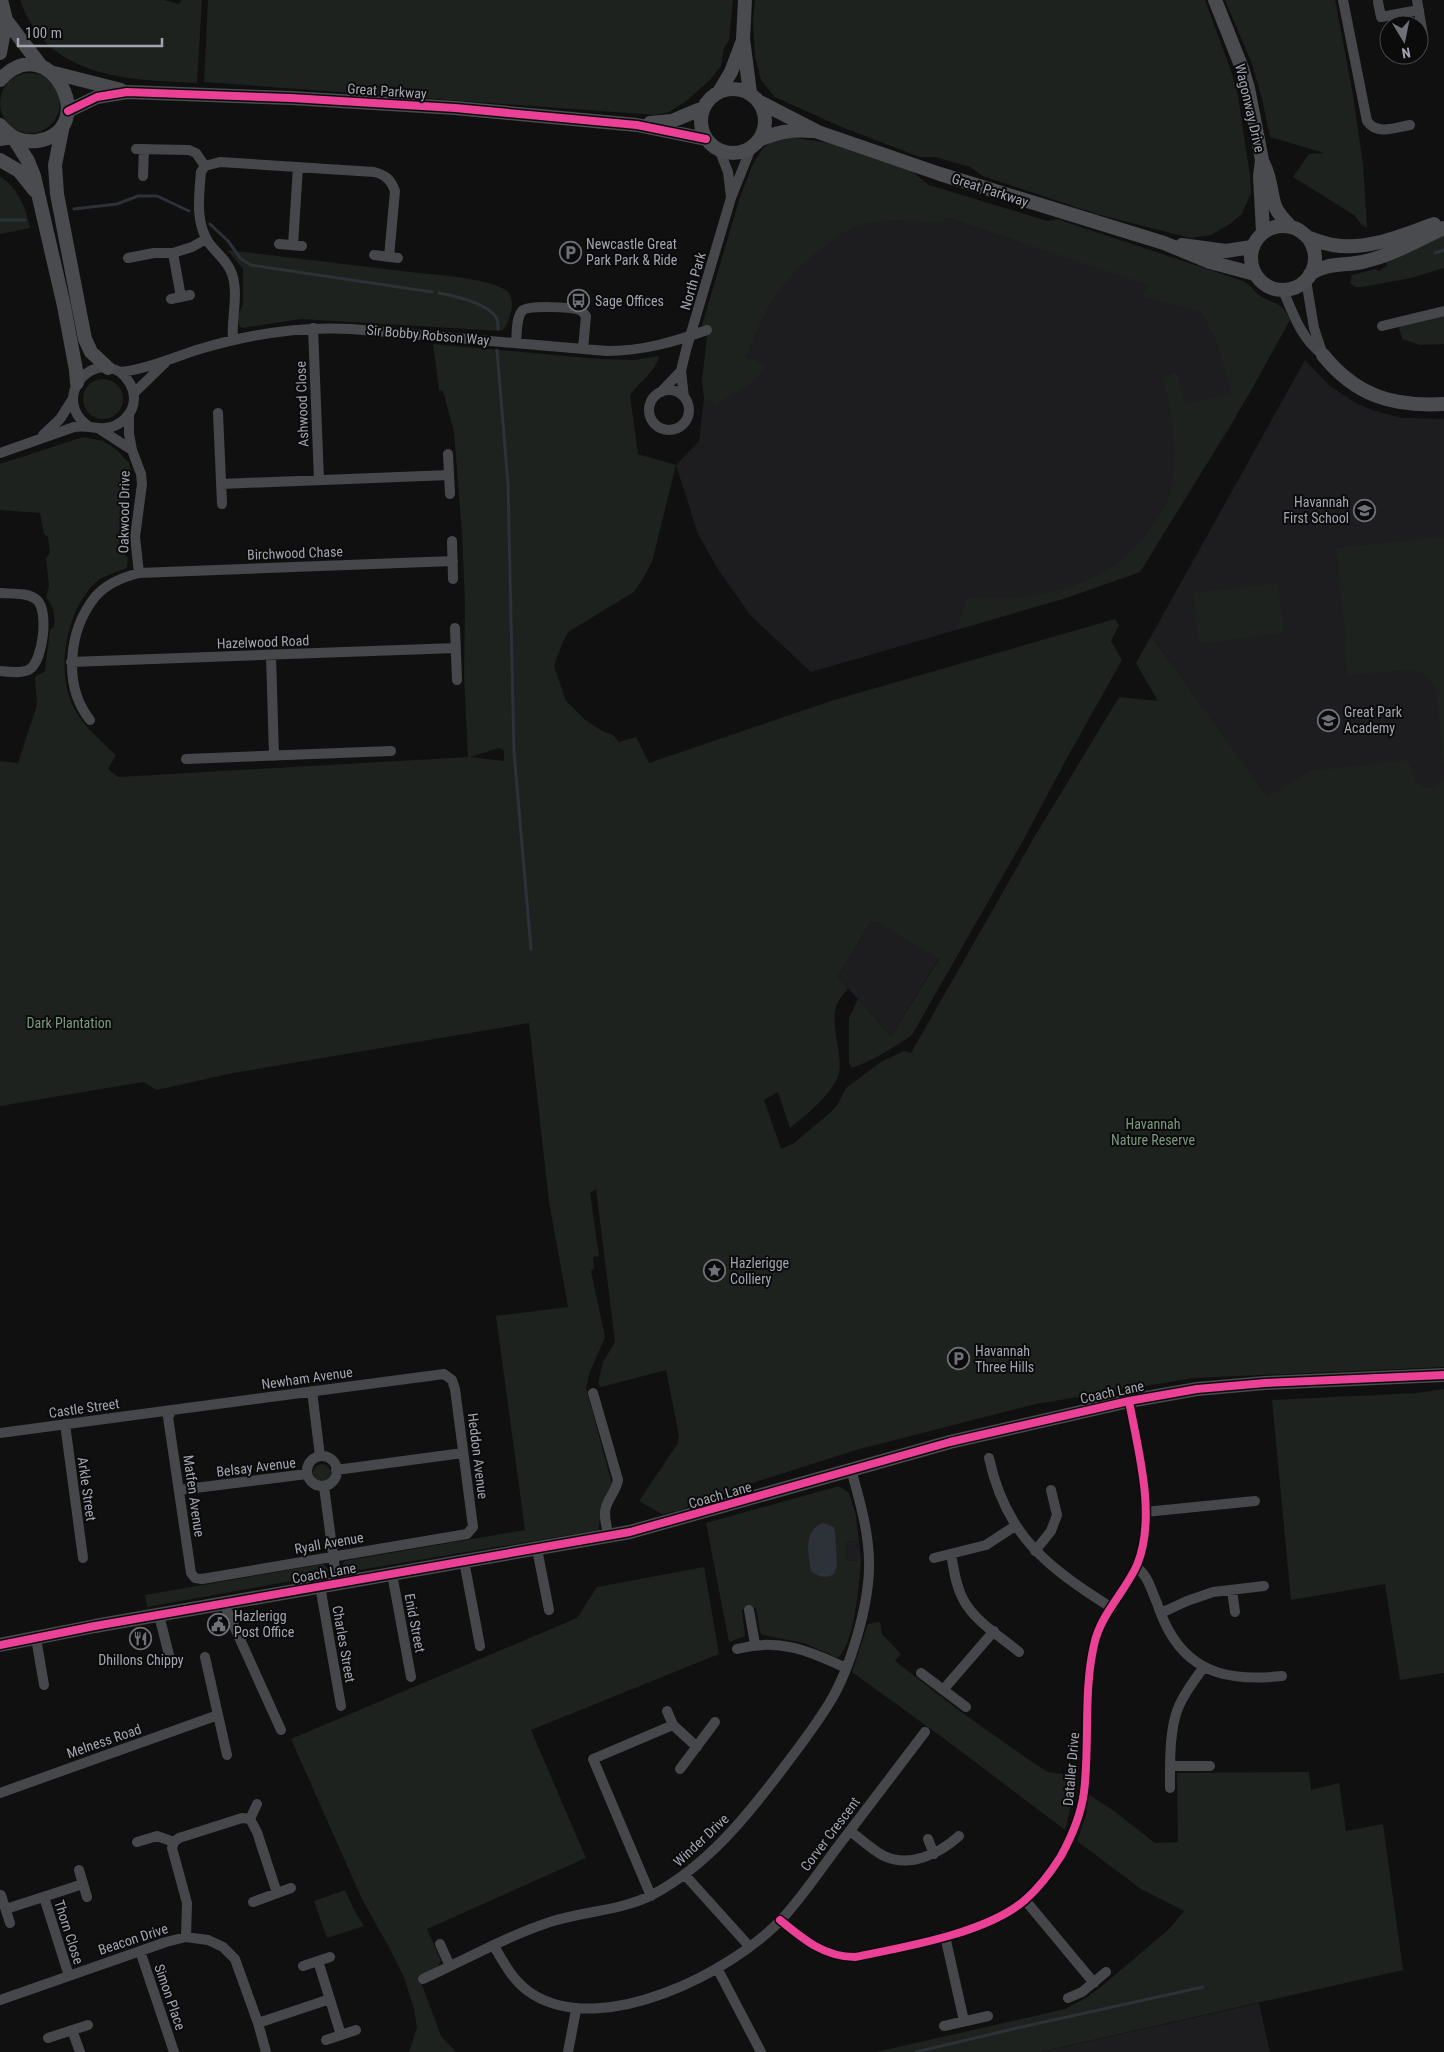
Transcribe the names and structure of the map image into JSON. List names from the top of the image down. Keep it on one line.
{"streets":{"street":["Great Parkway","Wagonway Drive","North Park","Sir Bobby Robson Way","Ashwood Close","Oakwood Drive","Birchwood Chase","Hazelwood Road","Newham Avenue","Coach Lane","Castle Street","Heddon Avenue","Belsay Avenue","Arkle Street","Matfen Avenue","Ryall Avenue","Enid Street","Charles Street","Melness Road","Dataller Drive","Corver Crescent","Winder Drive","Thorn Close","Beacon Drive","Simon Place"]},"crossings":[["Great Parkway","Wagonway Drive"],["Great Parkway","North Park"],["North Park","Sir Bobby Robson Way"],["Sir Bobby Robson Way","Ashwood Close"],["Sir Bobby Robson Way","Oakwood Drive"],["Oakwood Drive","Birchwood Chase"],["Oakwood Drive","Hazelwood Road"],["Newham Avenue","Castle Street"],["Newham Avenue","Heddon Avenue"],["Newham Avenue","Matfen Avenue"],["Coach Lane","Enid Street"],["Coach Lane","Charles Street"],["Coach Lane","Dataller Drive"],["Coach Lane","Winder Drive"],["Castle Street","Arkle Street"],["Castle Street","Matfen Avenue"],["Heddon Avenue","Ryall Avenue"],["Belsay Avenue","Matfen Avenue"],["Matfen Avenue","Ryall Avenue"],["Dataller Drive","Corver Crescent"],["Corver Crescent","Winder Drive"],["Thorn Close","Beacon Drive"],["Beacon Drive","Simon Place"]],"parks":["Dark Plantation","Havannah Nature Reserve"],"places":{"parking":["Newcastle Great Park Park & Ride","Havannah Three Hills"],"bus stop":["Sage Offices"],"school or university":["Havannah First School","Great Park Academy"],"place":["Hazlerigge Colliery"],"public building":["Hazlerigg Post Office"],"restaurant":["Dhillons Chippy"]},"scale_bar":"100 m","north":"bottom"}
